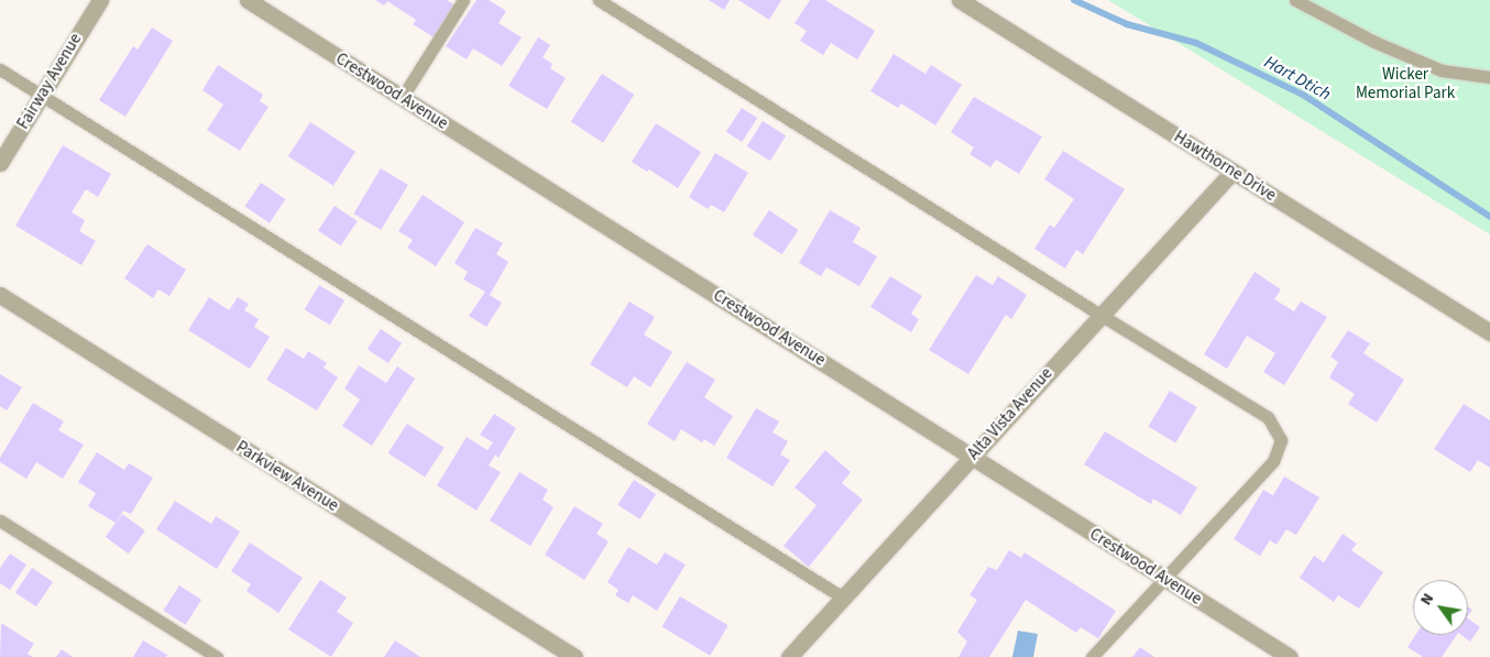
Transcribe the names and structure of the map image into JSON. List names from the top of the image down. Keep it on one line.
{"streets":{"street":["Fairway Avenue","Crestwood Avenue","Hawthorne Drive","Alta Vista Avenue","Parkview Avenue"]},"crossings":[["Crestwood Avenue","Alta Vista Avenue"],["Hawthorne Drive","Alta Vista Avenue"]],"water":["Hart Dtich"],"parks":["Wicker Memorial Park"],"north":"top left"}
